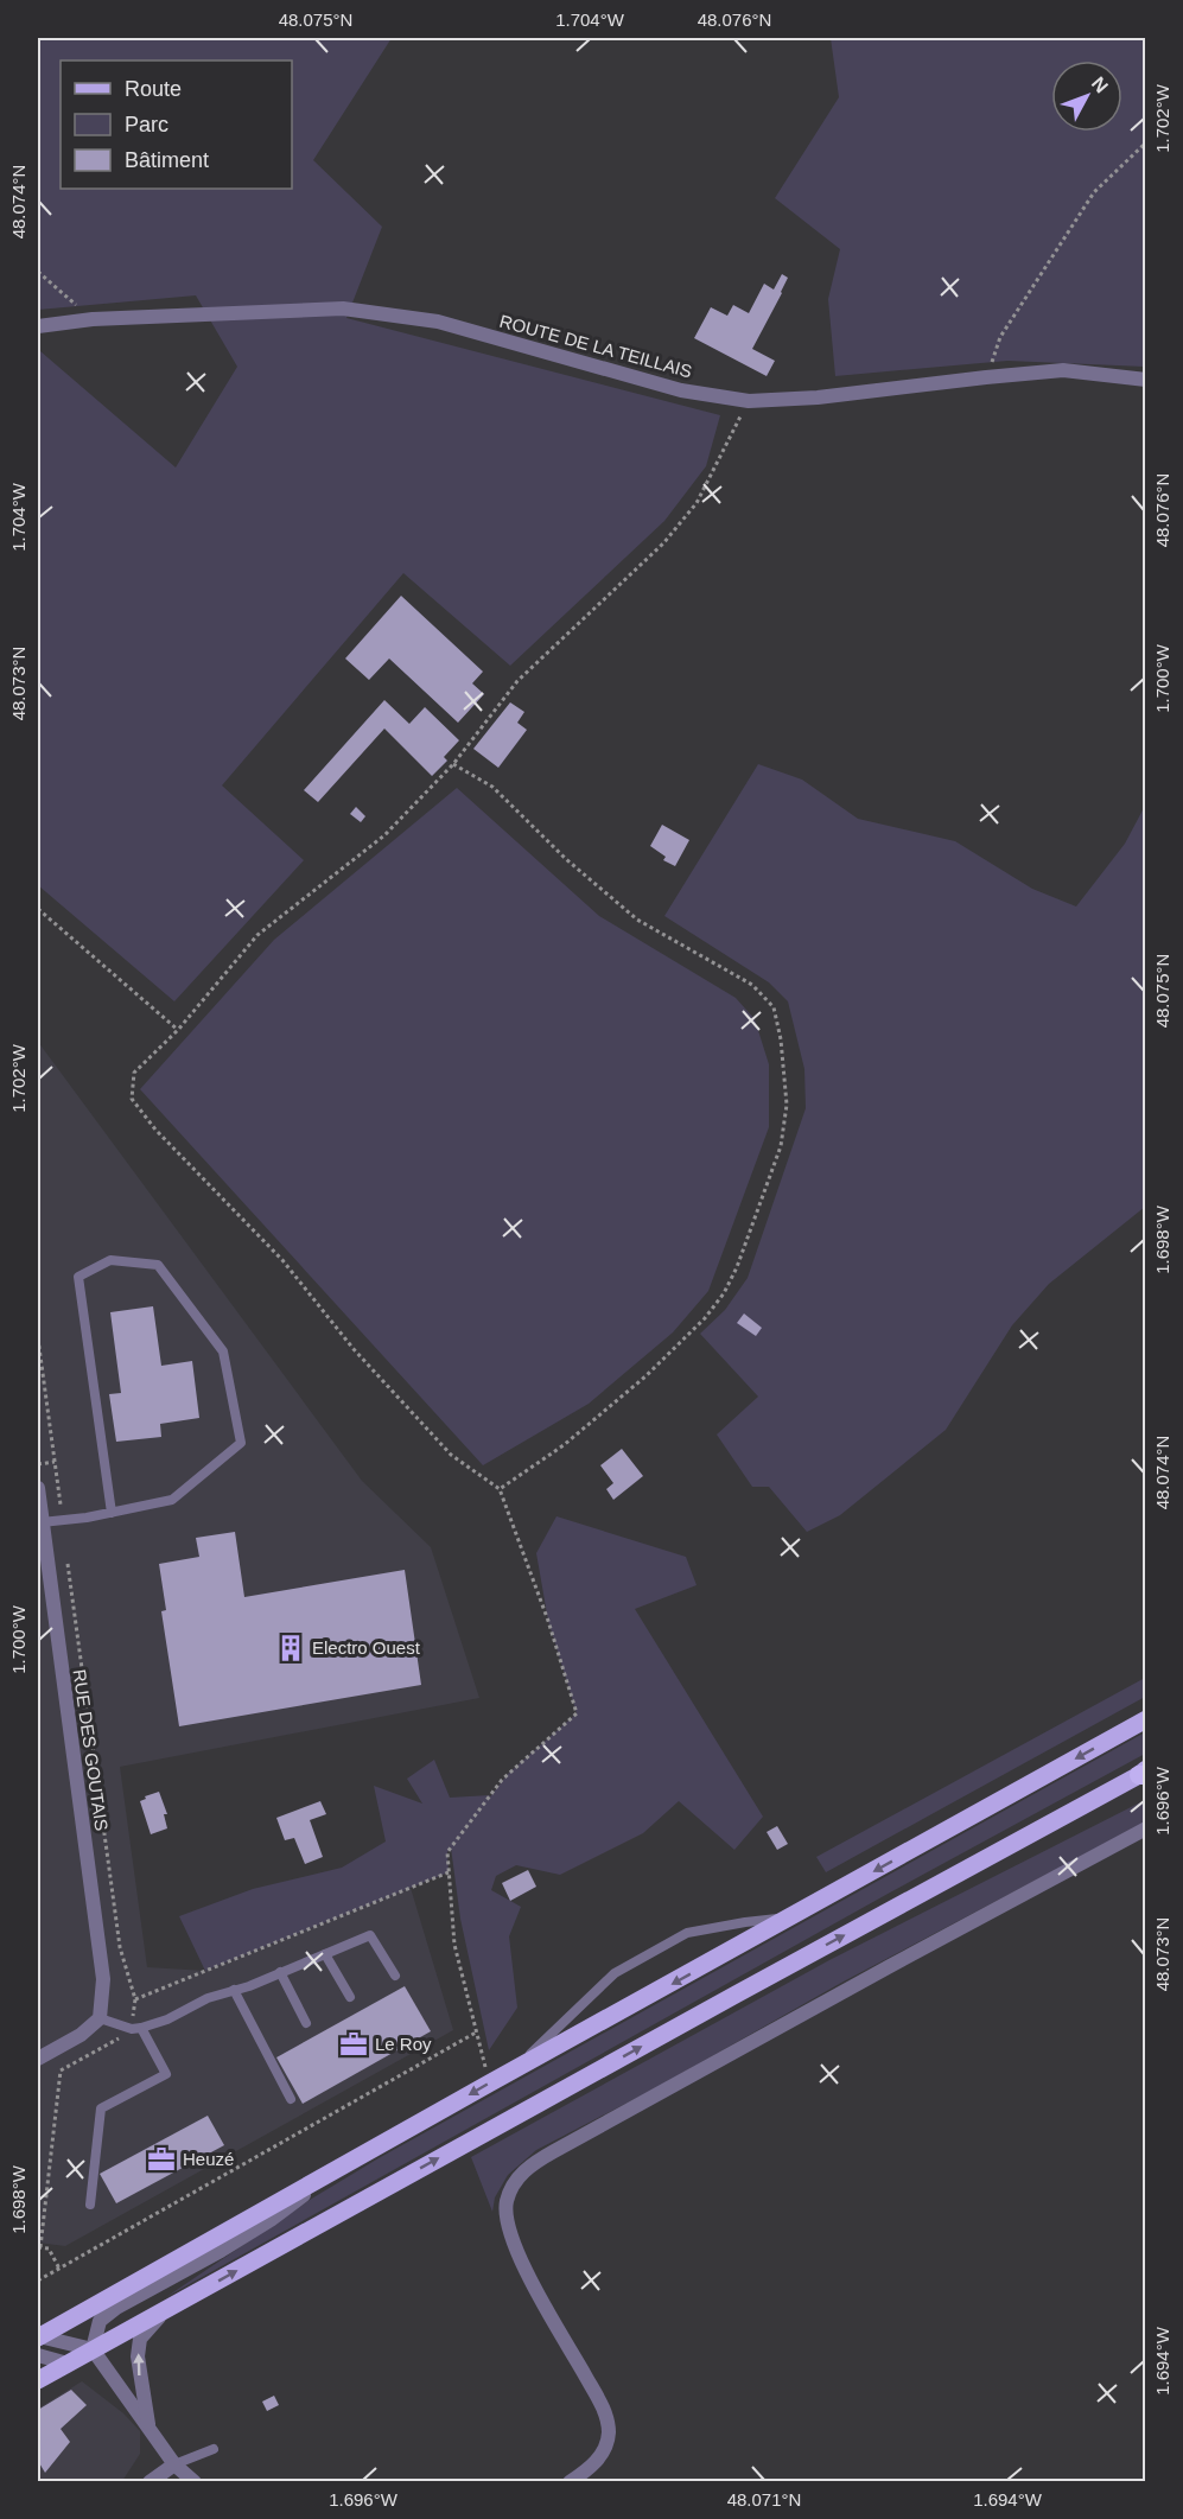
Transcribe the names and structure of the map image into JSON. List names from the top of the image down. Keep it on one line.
{"streets":{"street":["ROUTE DE LA TEILLAIS","RUE DES GOUTAIS"]},"places":{"building":["Electro Ouest"],"office":["Le Roy","Heuzé"]},"legend":["Route","Parc","Bâtiment"],"north":"top right","coordinates":["48.075°N","1.704°W","48.076°N","1.702°W","48.074°N","1.700°W","48.073°N","1.698°W","1.696°W","1.694°W","48.071°N"]}
